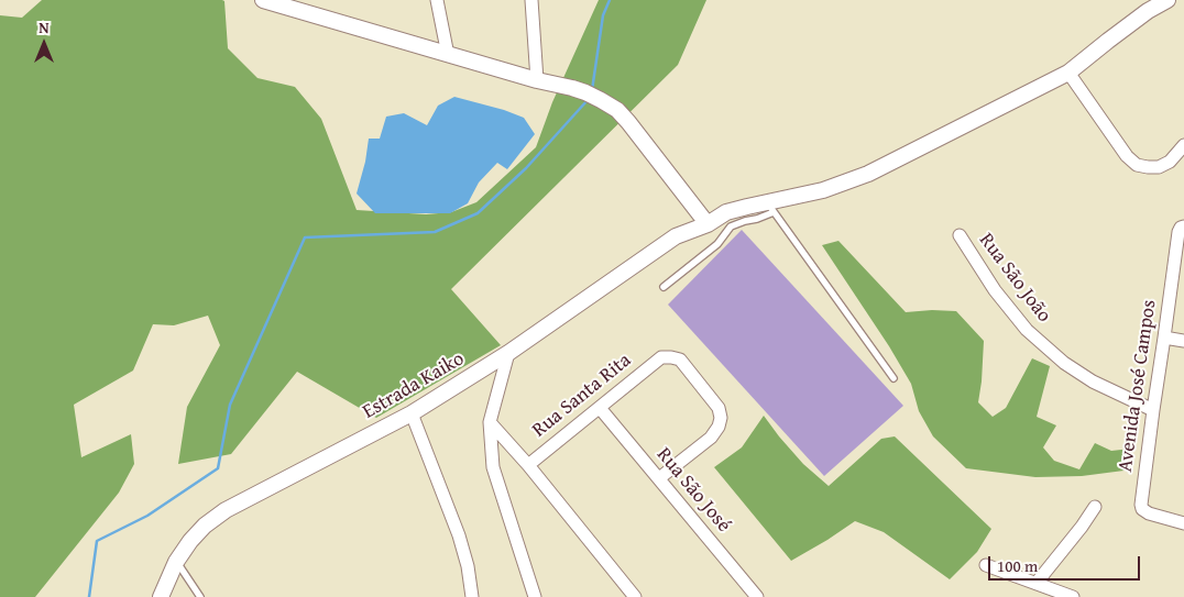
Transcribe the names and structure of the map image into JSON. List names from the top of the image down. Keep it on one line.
{"streets":{"street":["Rua São João","Estrada Kaiko","Avenida José Campos","Rua Santa Rita","Rua São José"]},"crossings":[["Rua São João","Avenida José Campos"],["Rua Santa Rita","Rua São José"]],"scale_bar":"100 m","north":"top"}
